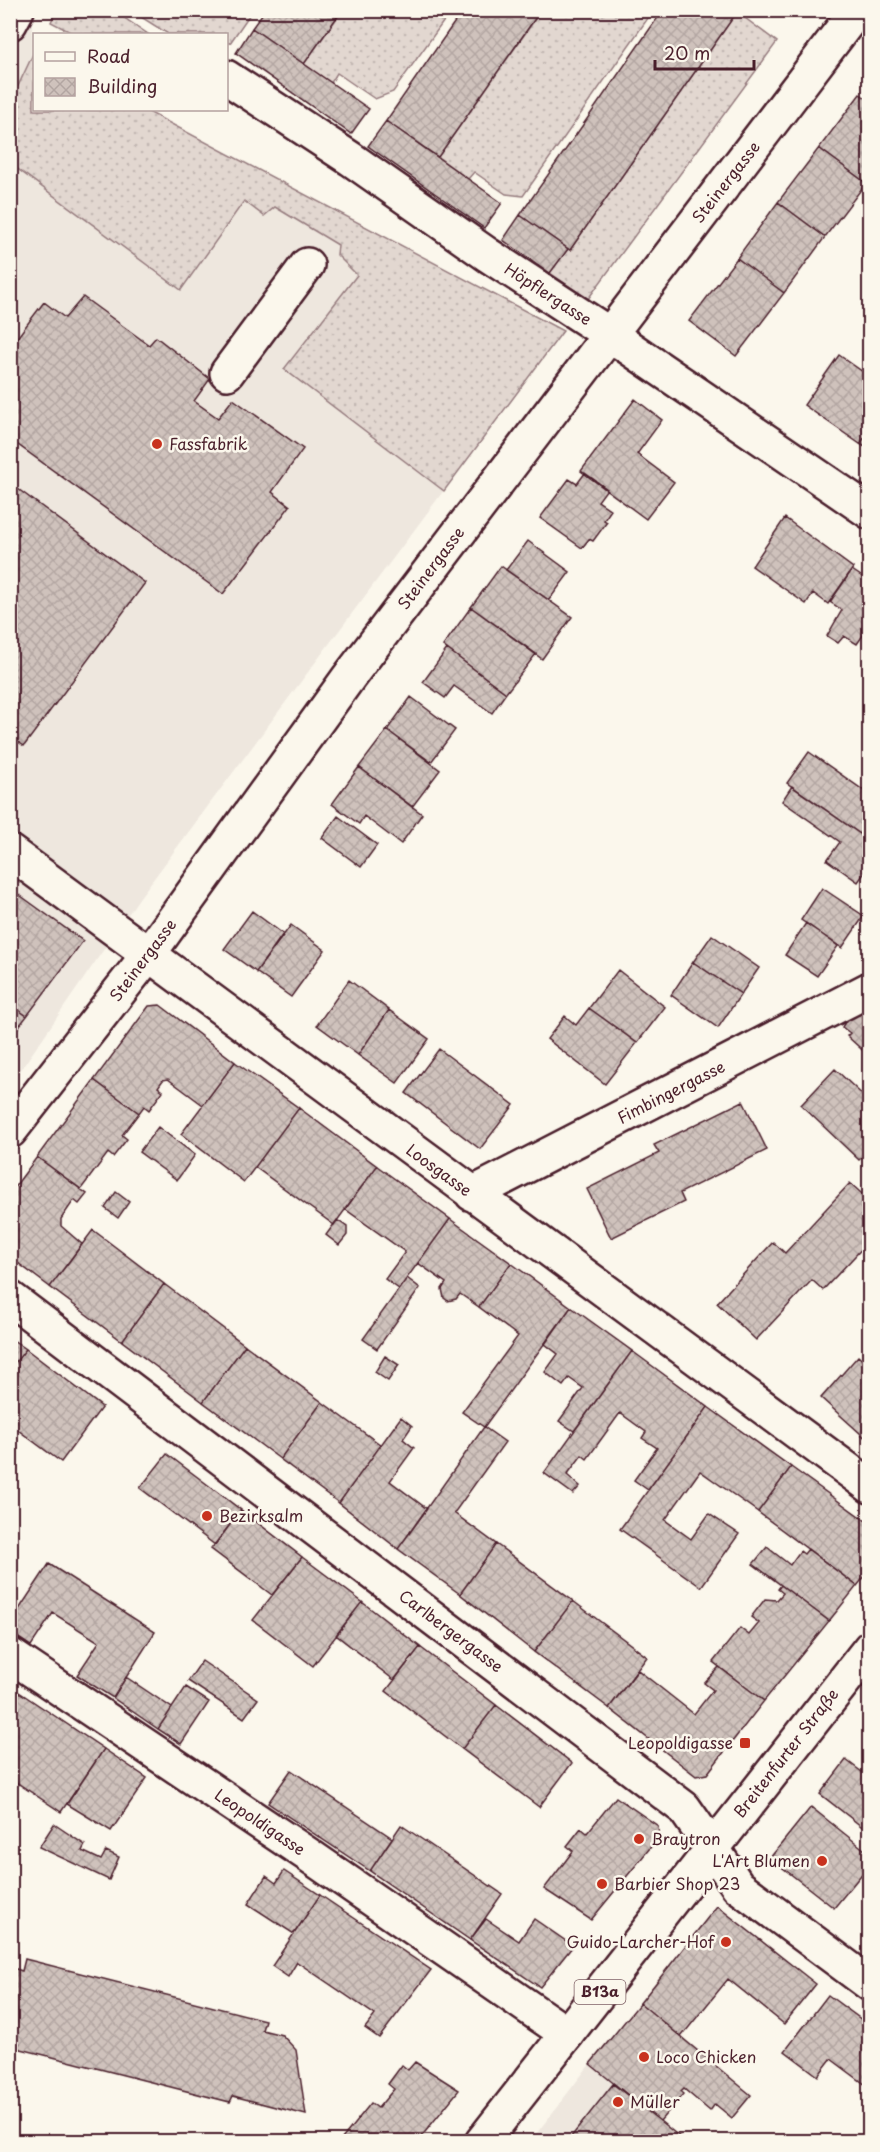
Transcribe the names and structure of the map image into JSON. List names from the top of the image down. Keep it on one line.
{"streets":{"street":["Steinergasse","Höpflergasse","Fimbingergasse","Loosgasse","Carlbergergasse","Breitenfurter Straße","Leopoldigasse","B13a"]},"crossings":[["Steinergasse","Höpflergasse"],["Steinergasse","Loosgasse"],["Fimbingergasse","Loosgasse"],["Carlbergergasse","Breitenfurter Straße"],["Breitenfurter Straße","Leopoldigasse"]],"places":{"other":["Fassfabrik","Bezirksalm","Braytron","L'Art Blumen","Barbier Shop 23","Guido-Larcher-Hof","Loco Chicken","Müller"],"transit":["Leopoldigasse"]},"legend":["Road","Building"],"scale_bar":"20 m"}
